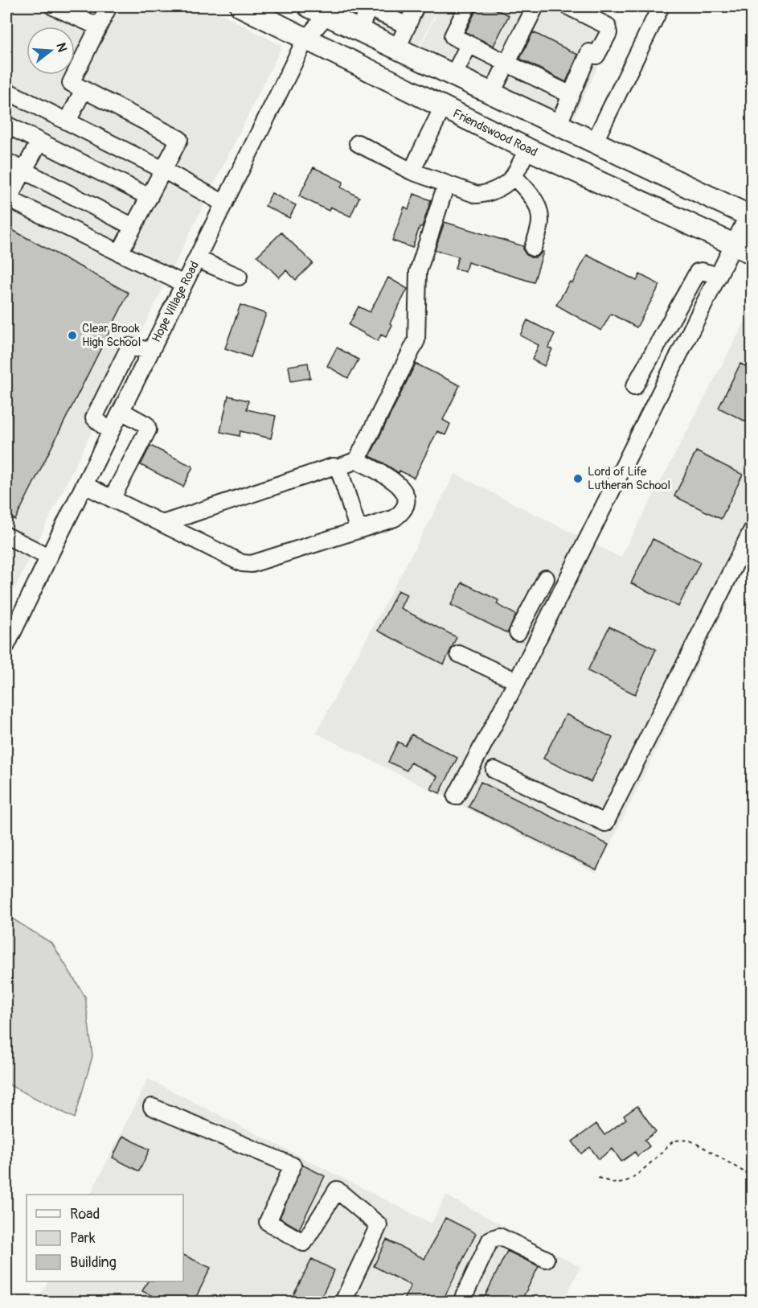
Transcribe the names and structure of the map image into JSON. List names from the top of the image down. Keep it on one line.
{"streets":{"main road":["Friendswood Road"],"street":["Hope Village Road"]},"crossings":[["Friendswood Road","Hope Village Road"]],"places":["Clear Brook High School","Lord of Life Lutheran School"],"legend":["Road","Park","Building"],"north":"right"}
